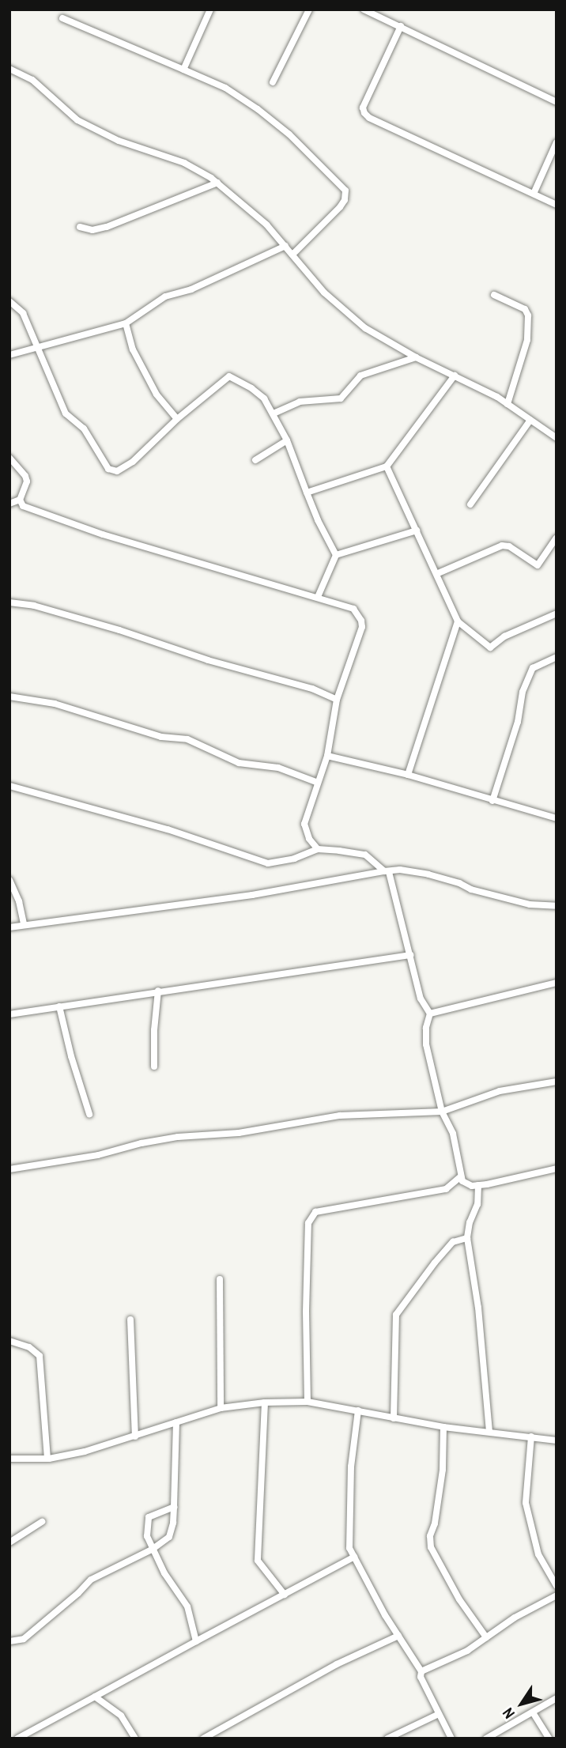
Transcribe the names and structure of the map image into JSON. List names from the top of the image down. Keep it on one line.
{"north":"bottom left"}
